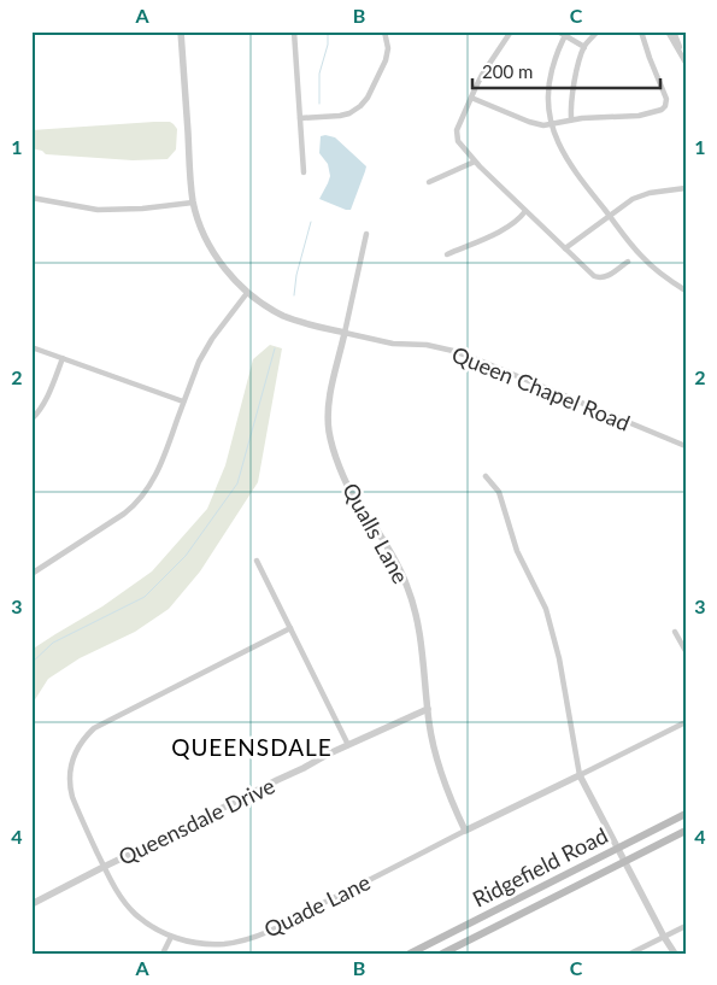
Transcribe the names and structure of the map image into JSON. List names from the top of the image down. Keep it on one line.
{"streets":{"main road":["Ridgefield Road"],"street":["Queen Chapel Road","Qualls Lane","Queensdale Drive","Quade Lane"]},"crossings":[["Queen Chapel Road","Qualls Lane"],["Qualls Lane","Queensdale Drive"],["Qualls Lane","Quade Lane"],["Queensdale Drive","Quade Lane"]],"districts":["QUEENSDALE"],"scale_bar":"200 m","grid":{"columns":["A","B","C"],"rows":["1","2","3","4"]}}
